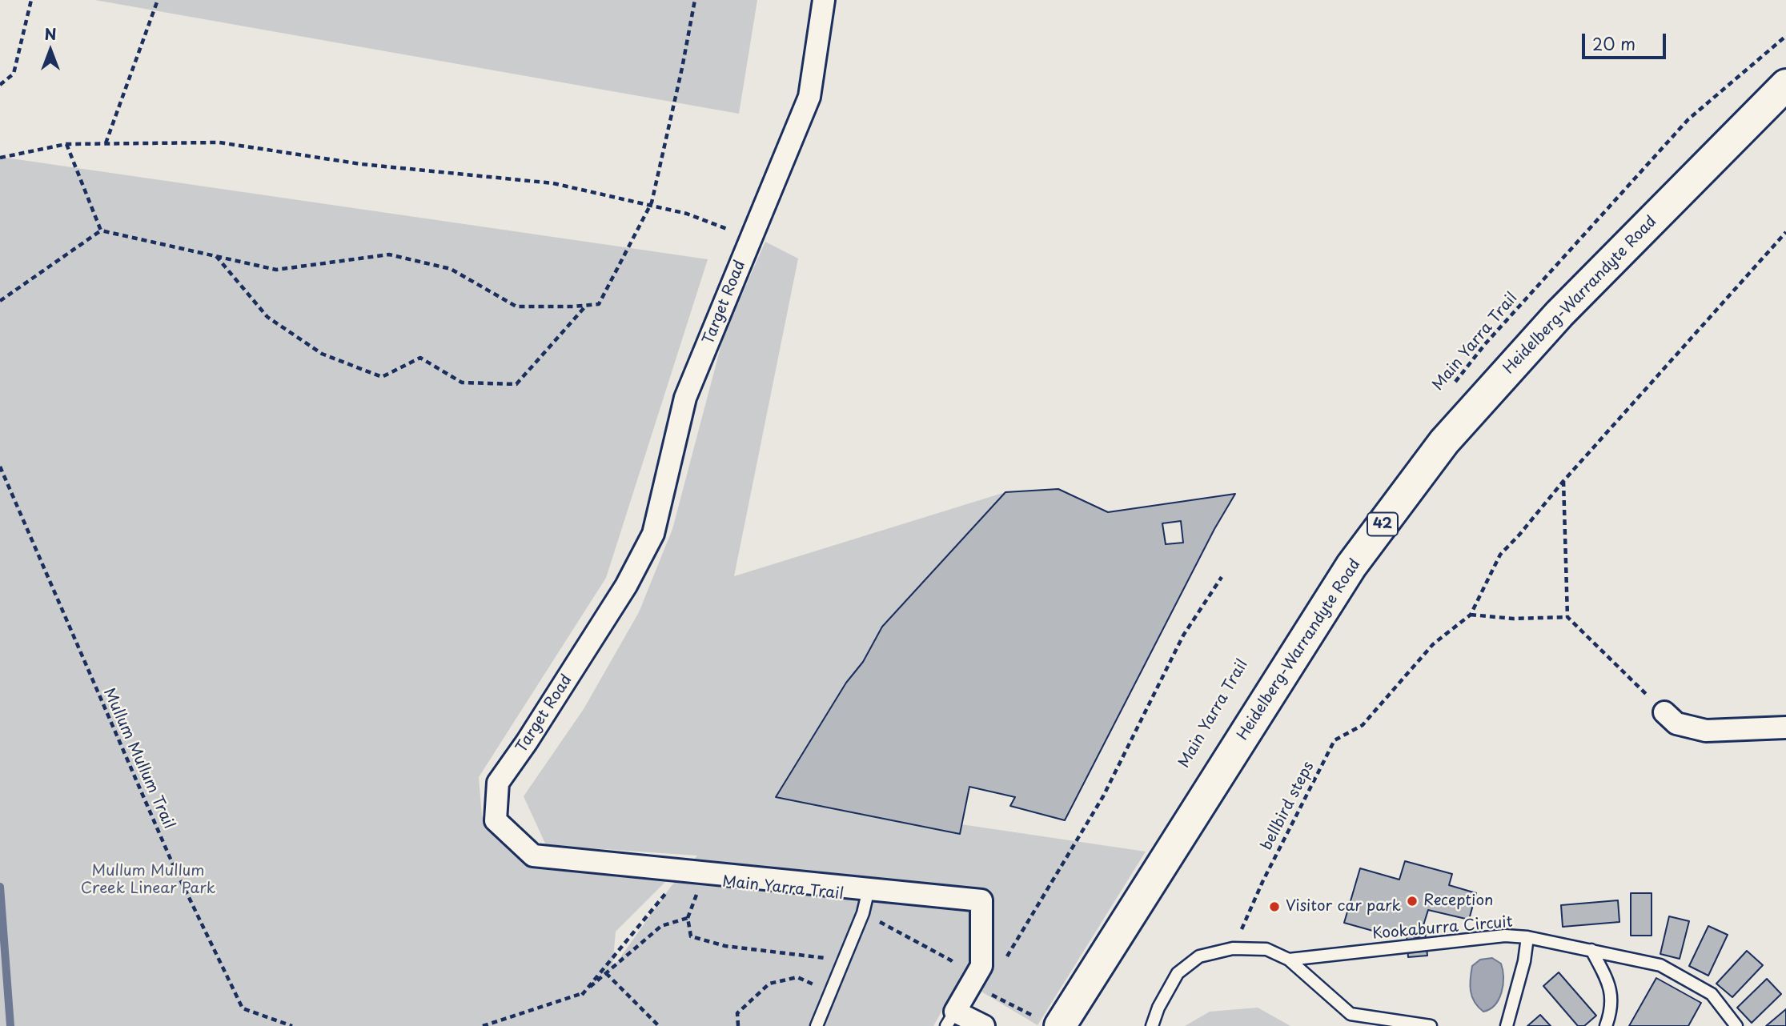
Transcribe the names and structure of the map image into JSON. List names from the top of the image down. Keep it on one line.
{"streets":{"main road":["Heidelberg-Warrandyte Road","42"],"street":["Target Road"],"lane":["Kookaburra Circuit"],"path":["Main Yarra Trail","Mullum Mullum Trail","bellbird steps"]},"crossings":[["Heidelberg-Warrandyte Road","Main Yarra Trail"],["Target Road","Main Yarra Trail"]],"parks":["Mullum Mullum Creek Linear Park"],"places":["Reception","Visitor car park"],"scale_bar":"20 m","north":"top"}
